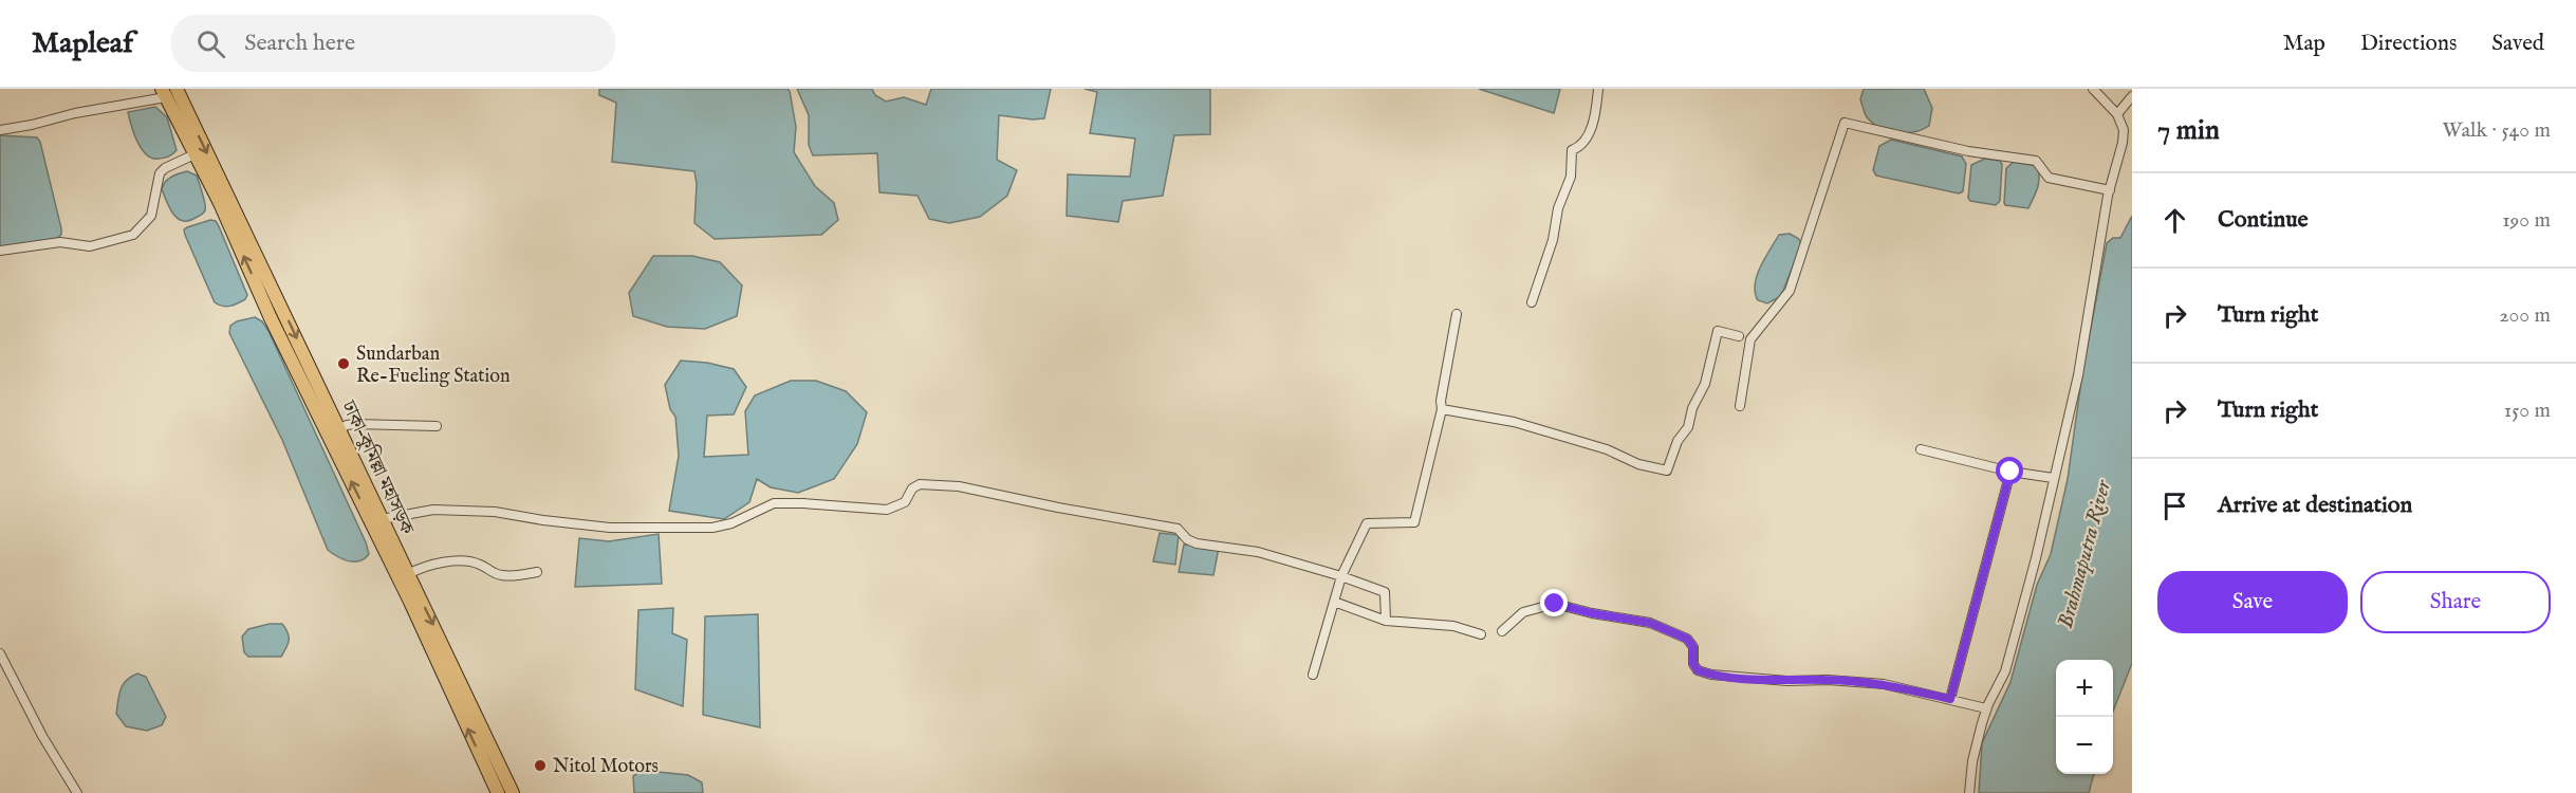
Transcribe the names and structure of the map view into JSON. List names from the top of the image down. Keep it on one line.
{"streets":{"highway":["ঢাকা–কুমিল্লা মহাসড়ক"]},"water":["Brahmaputra River"],"places":["Sundarban Re-Fueling Station","Nitol Motors"],"page":{"header":"Mapleaf","search":"Search here","nav":["Map","Directions","Saved"],"heading":["7 min","Walk · 540 m"],"list":[["Continue","190 m"],["Turn right","200 m"],["Turn right","150 m"],"Arrive at destination"],"buttons":["Save","Share"],"map_buttons":["+","−"]}}
